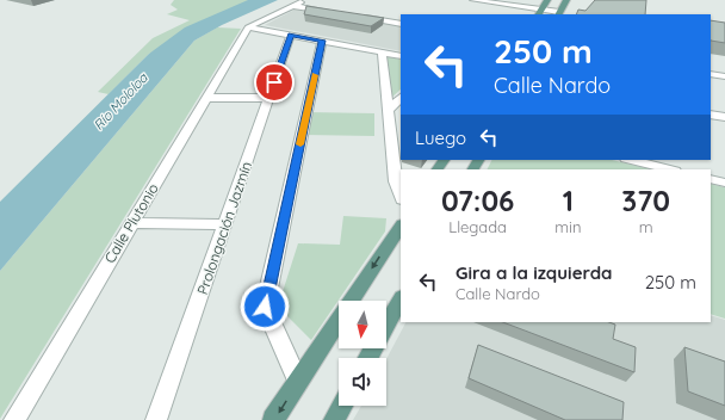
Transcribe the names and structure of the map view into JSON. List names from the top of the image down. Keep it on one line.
{"streets":{"street":["Calle Plutonio","Prolongación Jazmín"]},"water":["Río Mololoa"],"north":"bottom","page":{"turn":["250 m","Calle Nardo"],"then":"Luego","eta":["07:06","Llegada","1","min","370","m"],"list":[{"name":"Gira a la izquierda","note":"Calle Nardo","value":"250 m"}]}}
